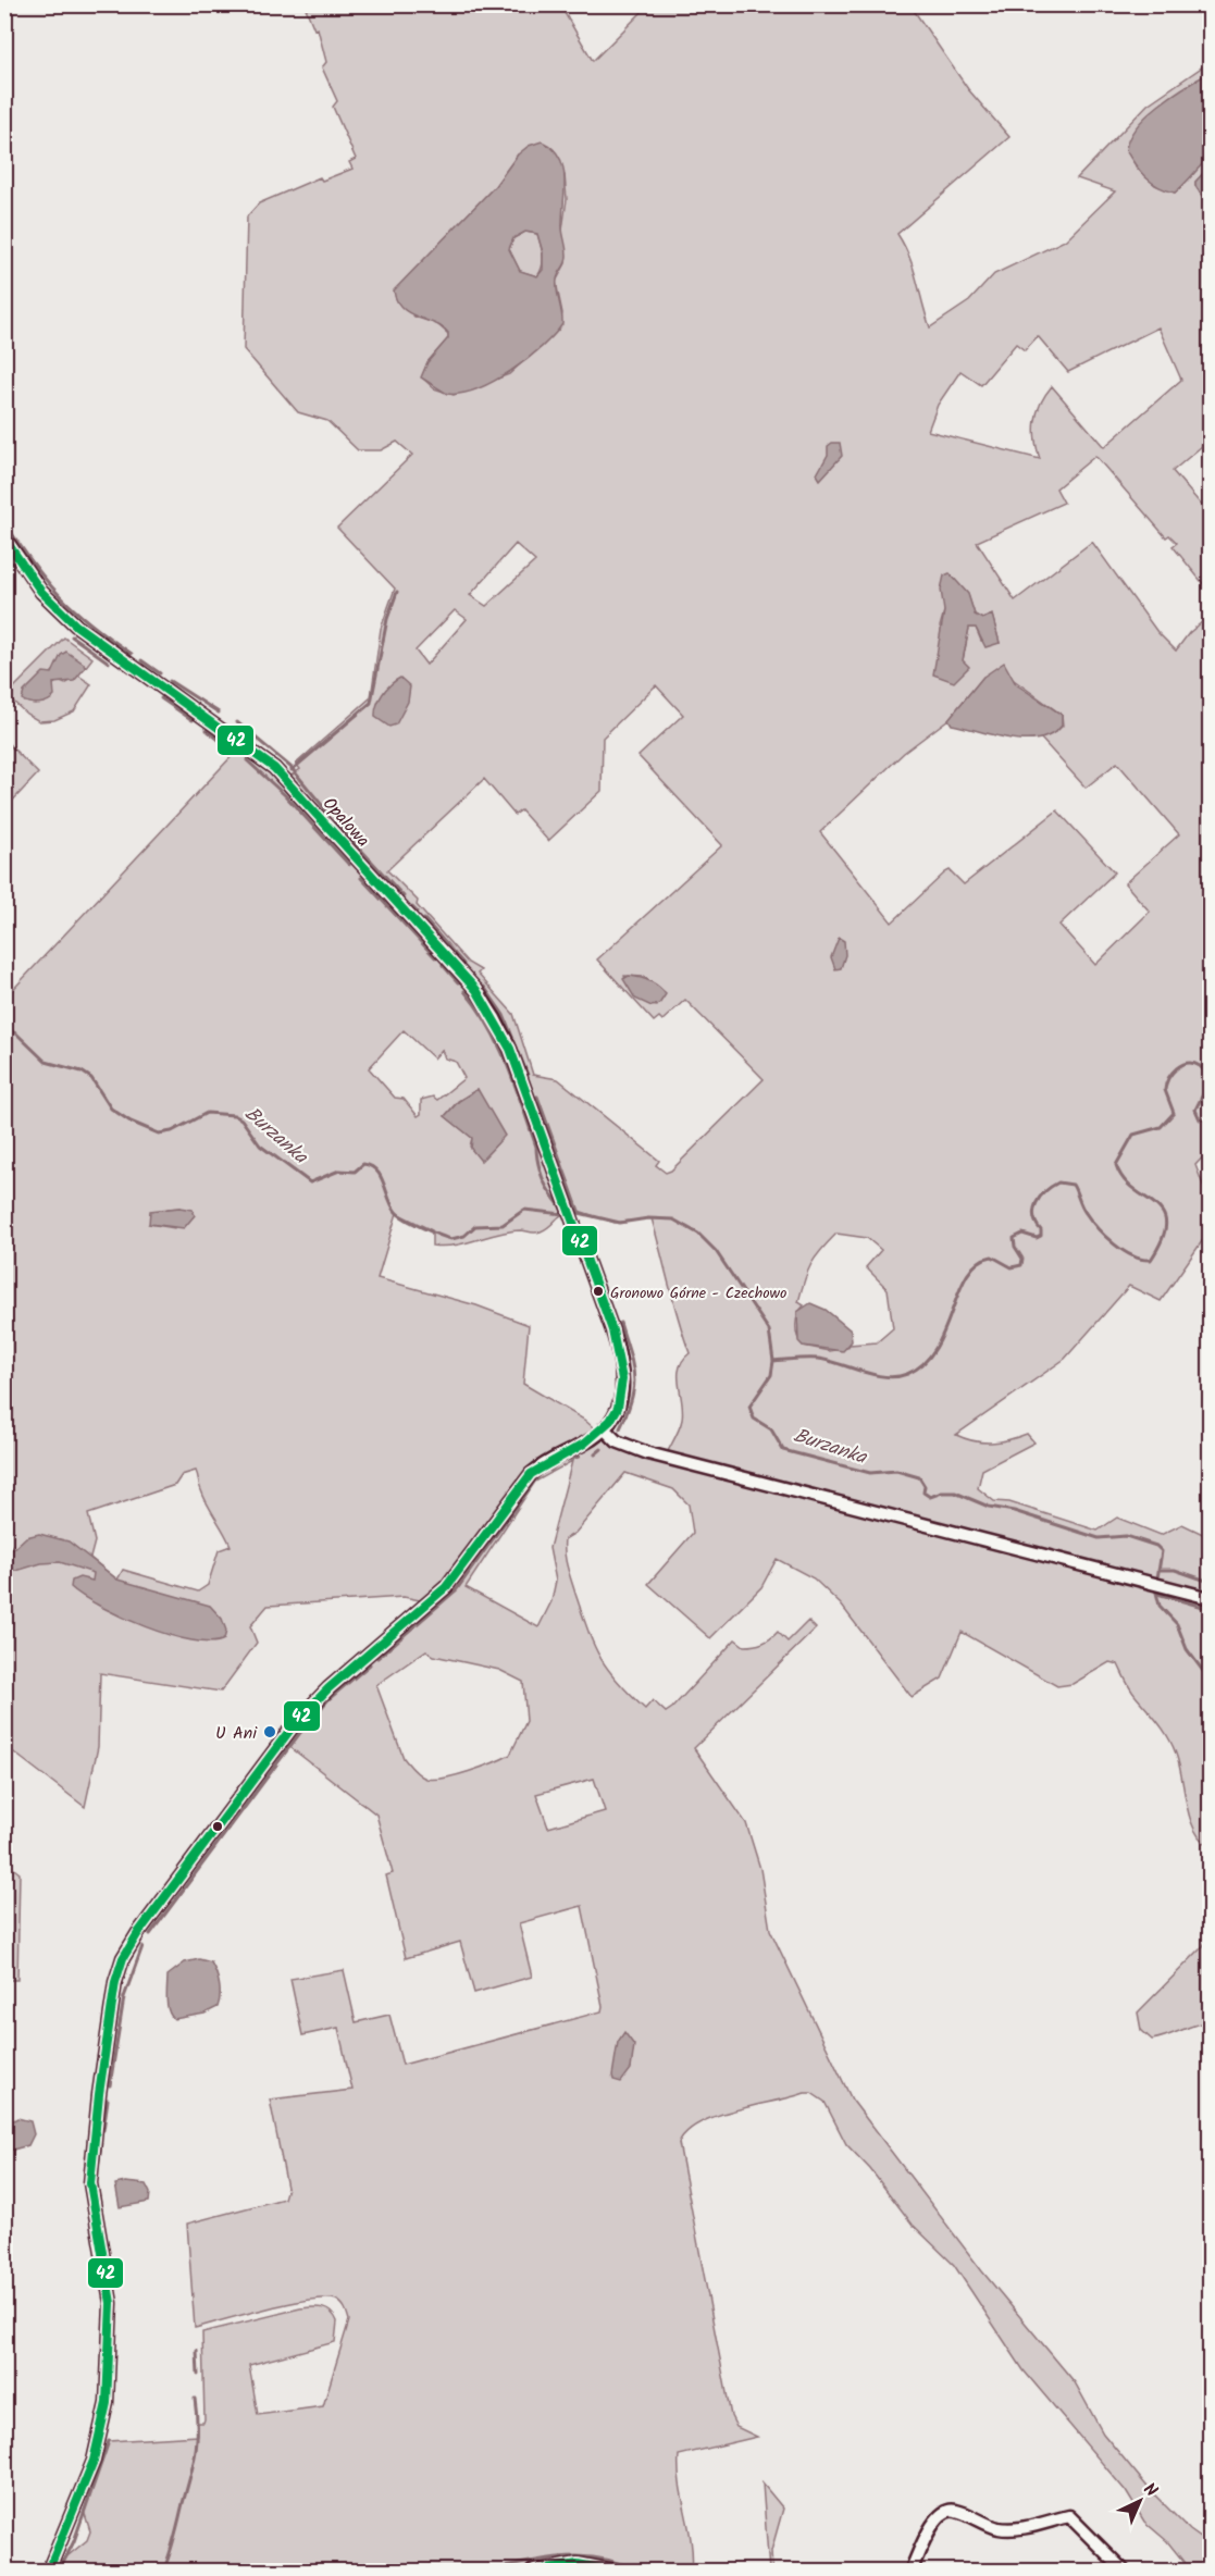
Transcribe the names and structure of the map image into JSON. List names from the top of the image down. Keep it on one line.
{"streets":{"street":["Opalowa"]},"water":["Burzanka"],"places":["Gronowo Górne - Czechowo","U Ani"],"lines":["transit line 42"],"north":"top right"}
